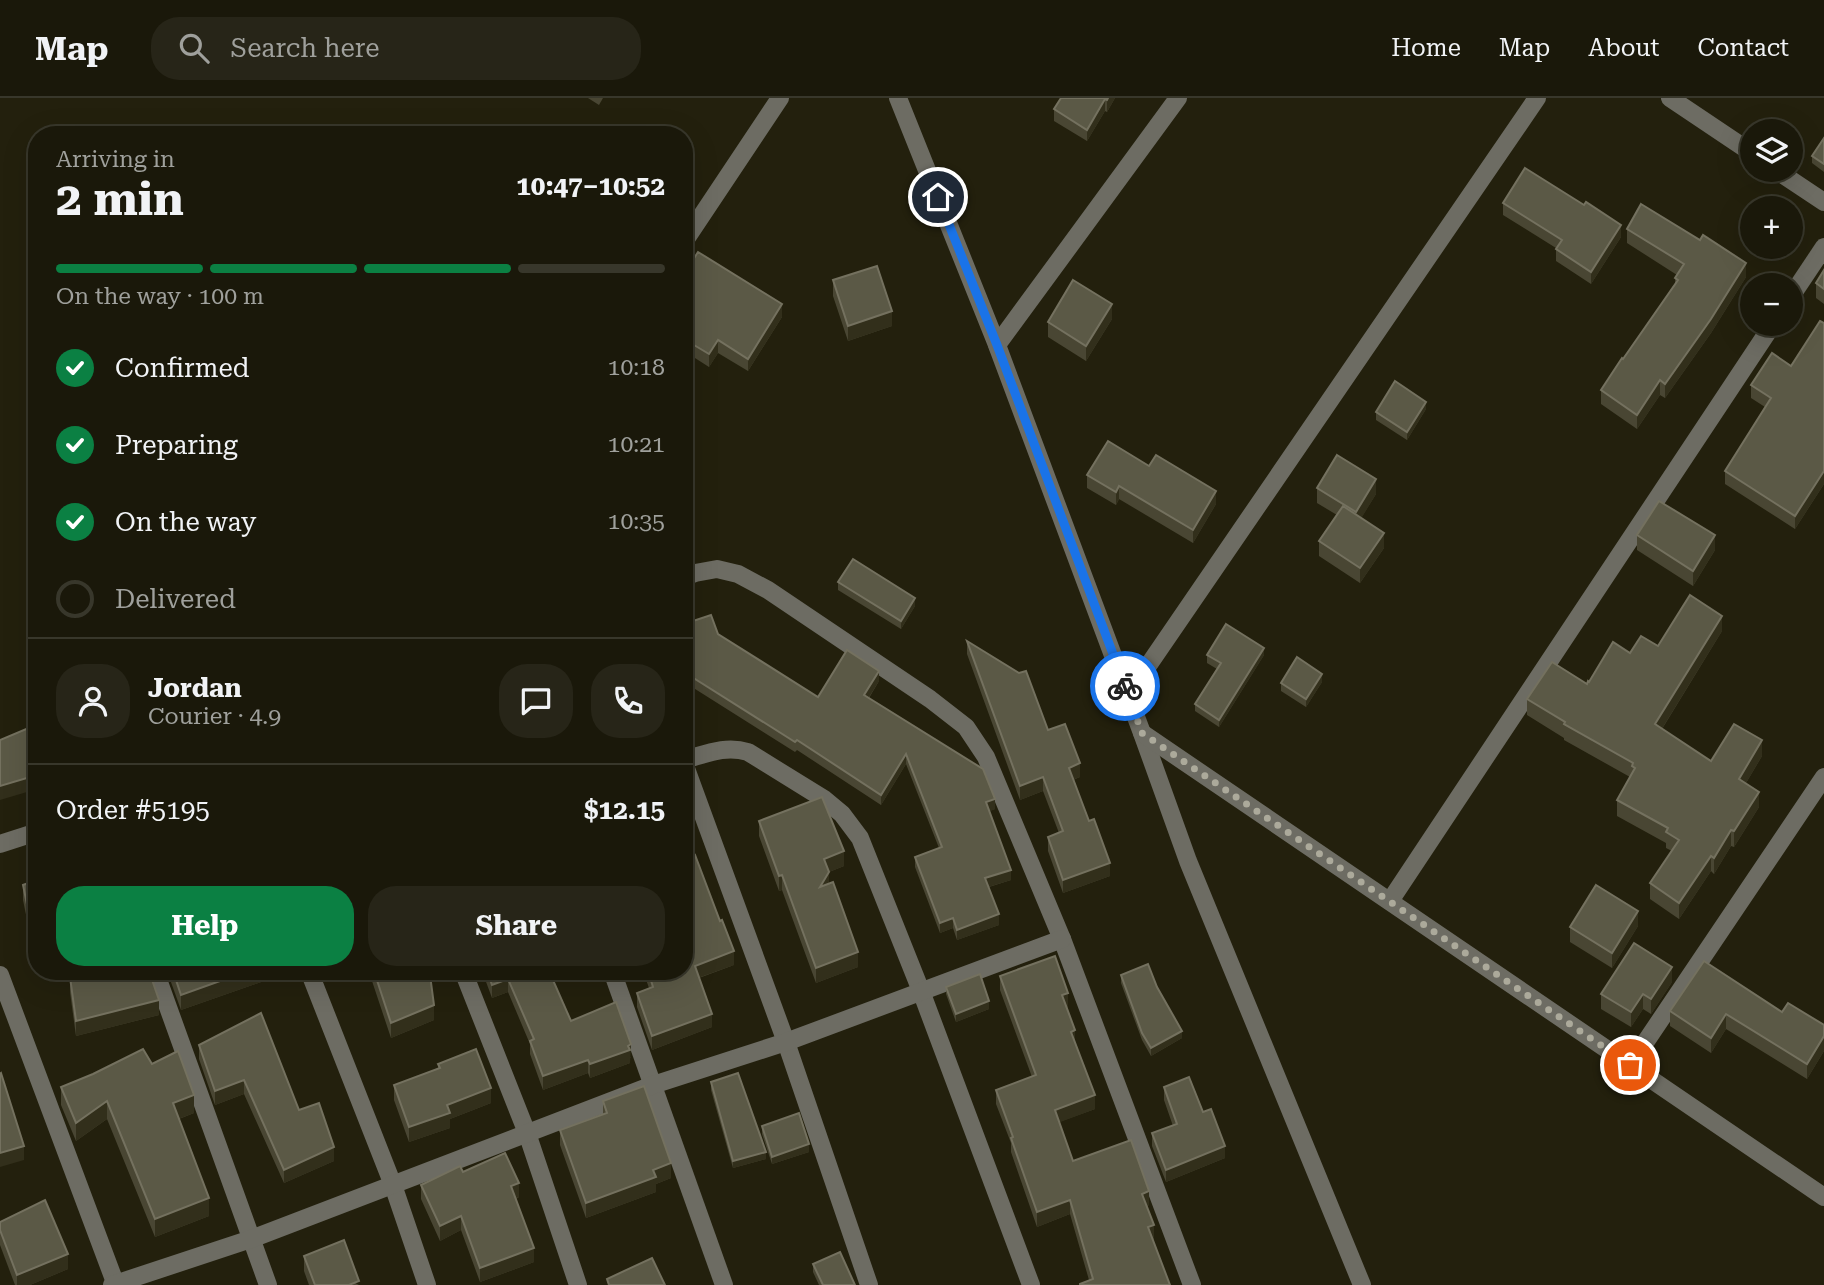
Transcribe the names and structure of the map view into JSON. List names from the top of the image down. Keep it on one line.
{"page":{"header":"Map","search":"Search here","nav":["Home","Map","About","Contact"],"map_buttons":["+","−"],"heading":["2 min","Arriving in","10:47–10:52"],"panel":["Jordan","Courier · 4.9","Order #5195","$12.15"],"bar":"On the way · 100 m","list":[["Confirmed","10:18"],["Preparing","10:21"],["On the way","10:35"],"Delivered"],"buttons":["Help","Share"]}}
